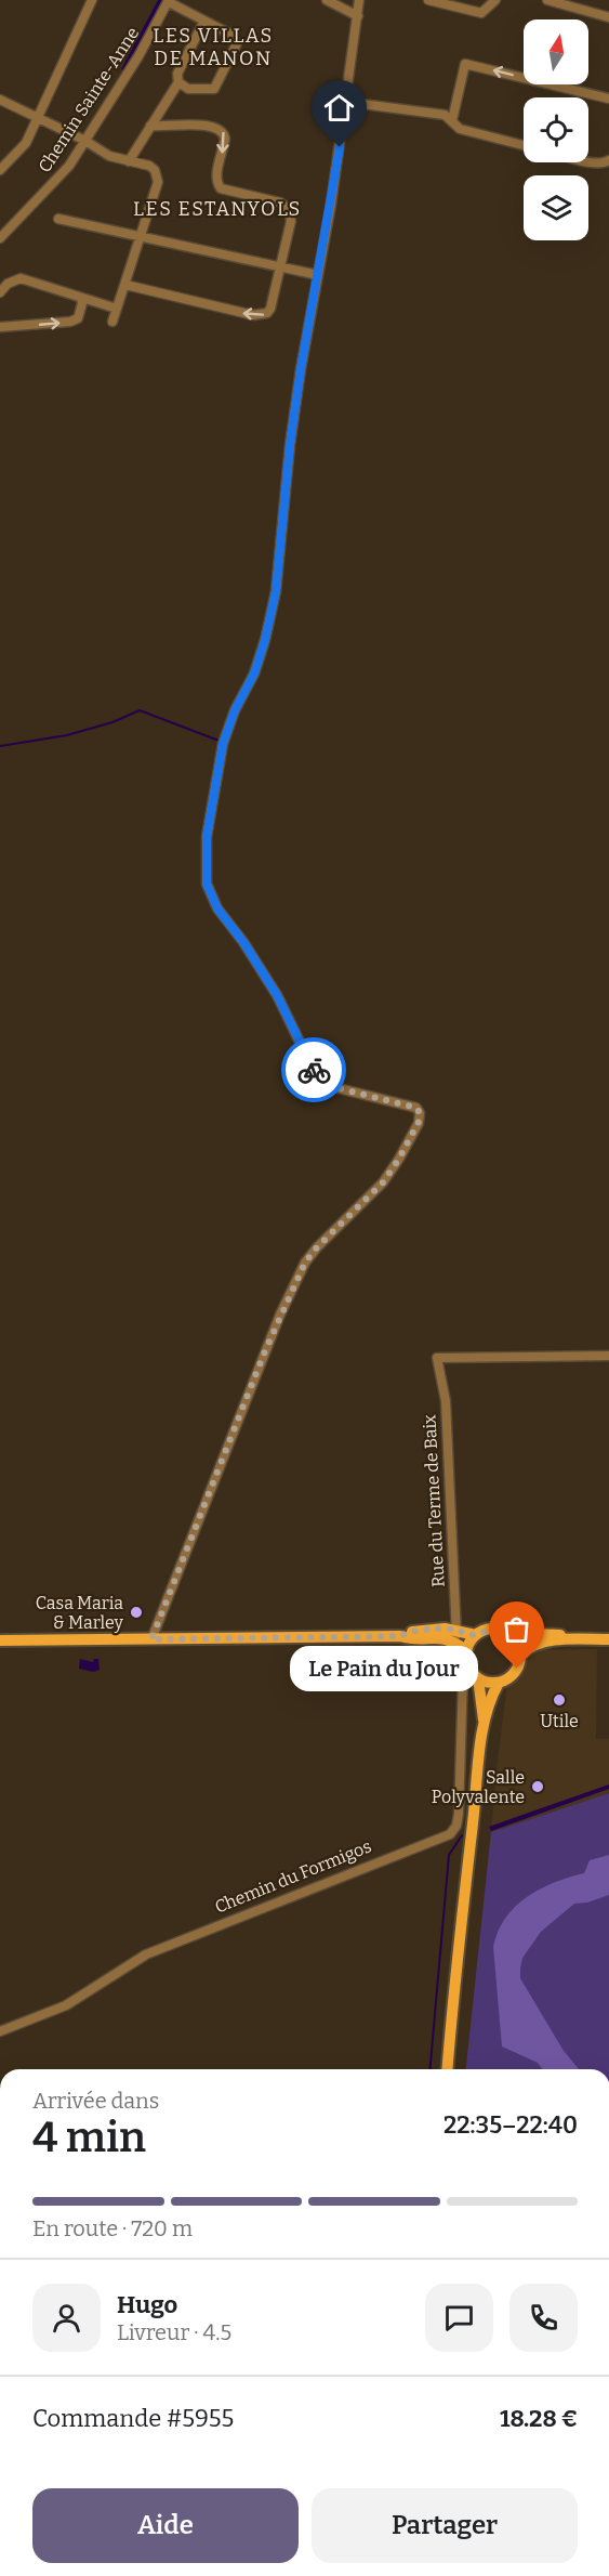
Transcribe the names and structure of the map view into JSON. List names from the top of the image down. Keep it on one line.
{"streets":{"street":["Chemin Sainte-Anne","Rue du Terme de Baix","Chemin du Formigos"]},"districts":["LES VILLAS DE MANON","LES ESTANYOLS"],"places":["Casa Maria & Marley","Le Pain du Jour","Utile","Salle Polyvalente"],"north":"top","page":{"bubble":"Le Pain du Jour","heading":["4 min","Arrivée dans","22:35–22:40"],"panel":["Hugo","Livreur · 4.5","Commande #5955","18.28 €"],"bar":"En route · 720 m","buttons":["Aide","Partager"]}}
